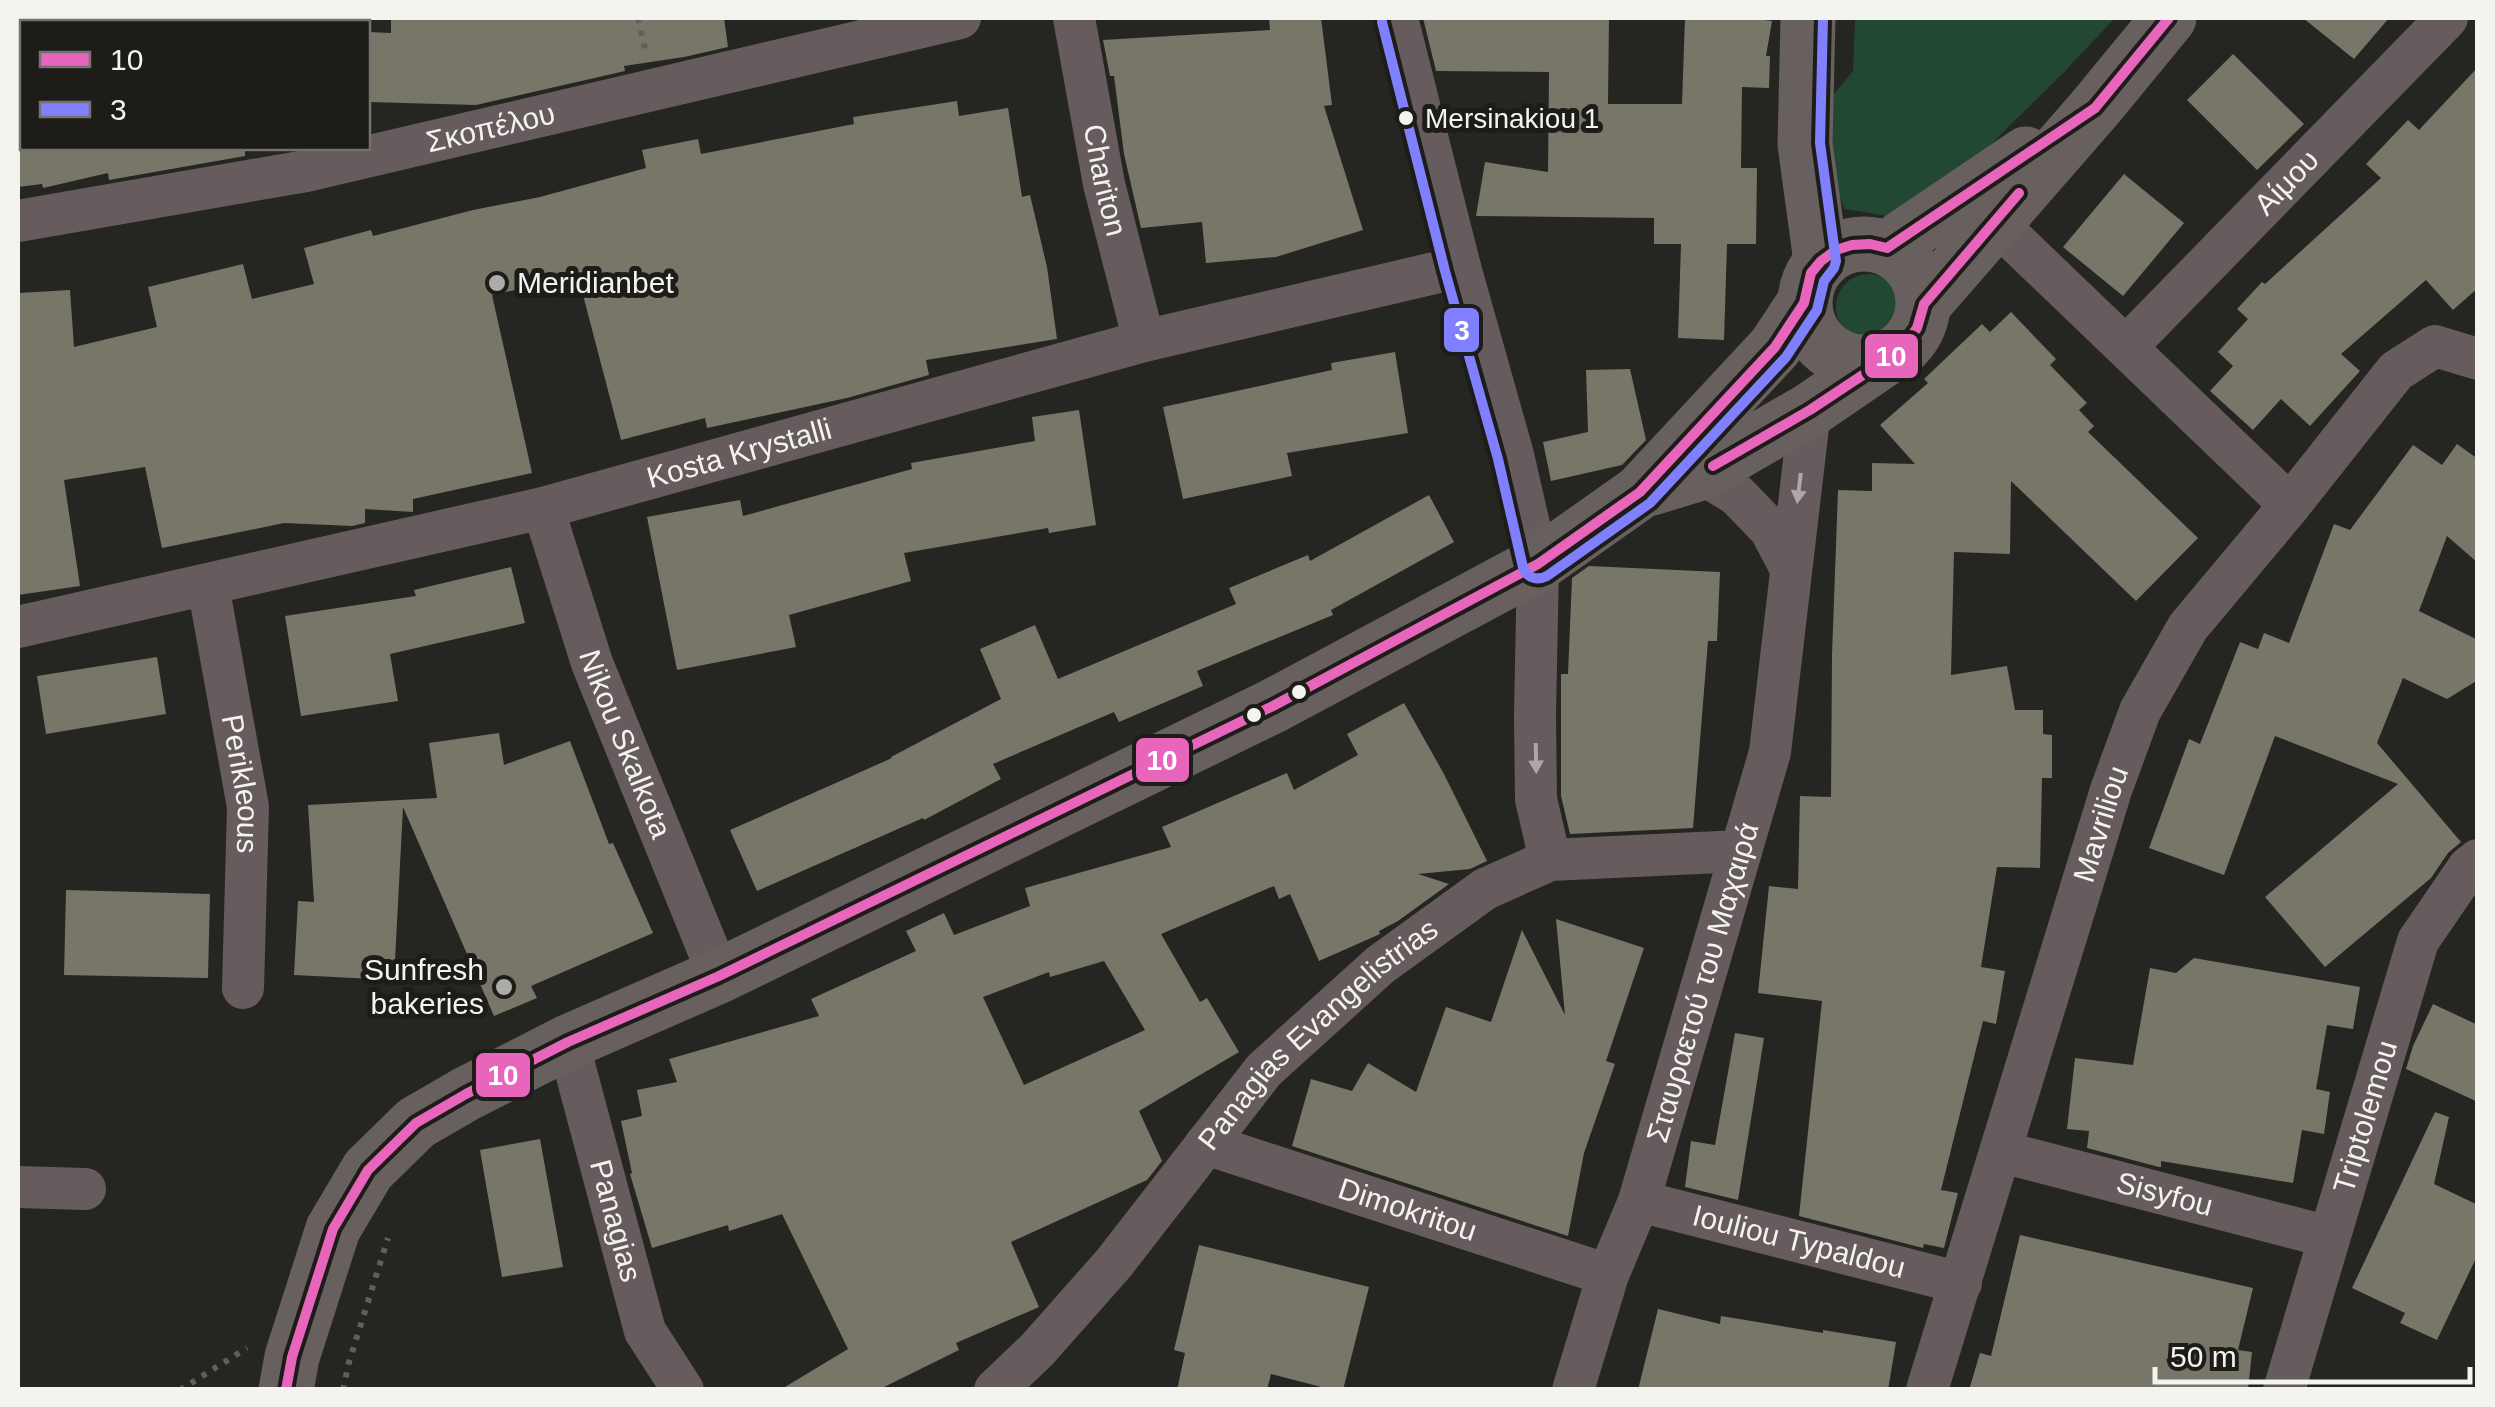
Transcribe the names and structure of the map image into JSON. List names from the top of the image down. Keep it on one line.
{"streets":{"street":["Σκοπέλου","Chariton","Αίμου","Kosta Krystalli","Nikou Skalkota","Perikleous","Mavriliou","Σταυραετού του Μαχαιρά","Panagias Evangelistrias","Triptolemou","Sisyfou","Dimokritou","Panagias","Iouliou Typaldou"]},"crossings":[["Chariton","Kosta Krystalli"],["Kosta Krystalli","Nikou Skalkota"],["Kosta Krystalli","Perikleous"],["Mavriliou","Sisyfou"],["Mavriliou","Iouliou Typaldou"],["Σταυραετού του Μαχαιρά","Panagias Evangelistrias"],["Σταυραετού του Μαχαιρά","Dimokritou"],["Σταυραετού του Μαχαιρά","Iouliou Typaldou"],["Panagias Evangelistrias","Dimokritou"],["Triptolemou","Sisyfou"]],"places":["Mersinakiou 1","Meridianbet","Sunfresh bakeries"],"lines":["transit line 10","transit line 3"],"legend":["10","3"],"scale_bar":"50 m"}
